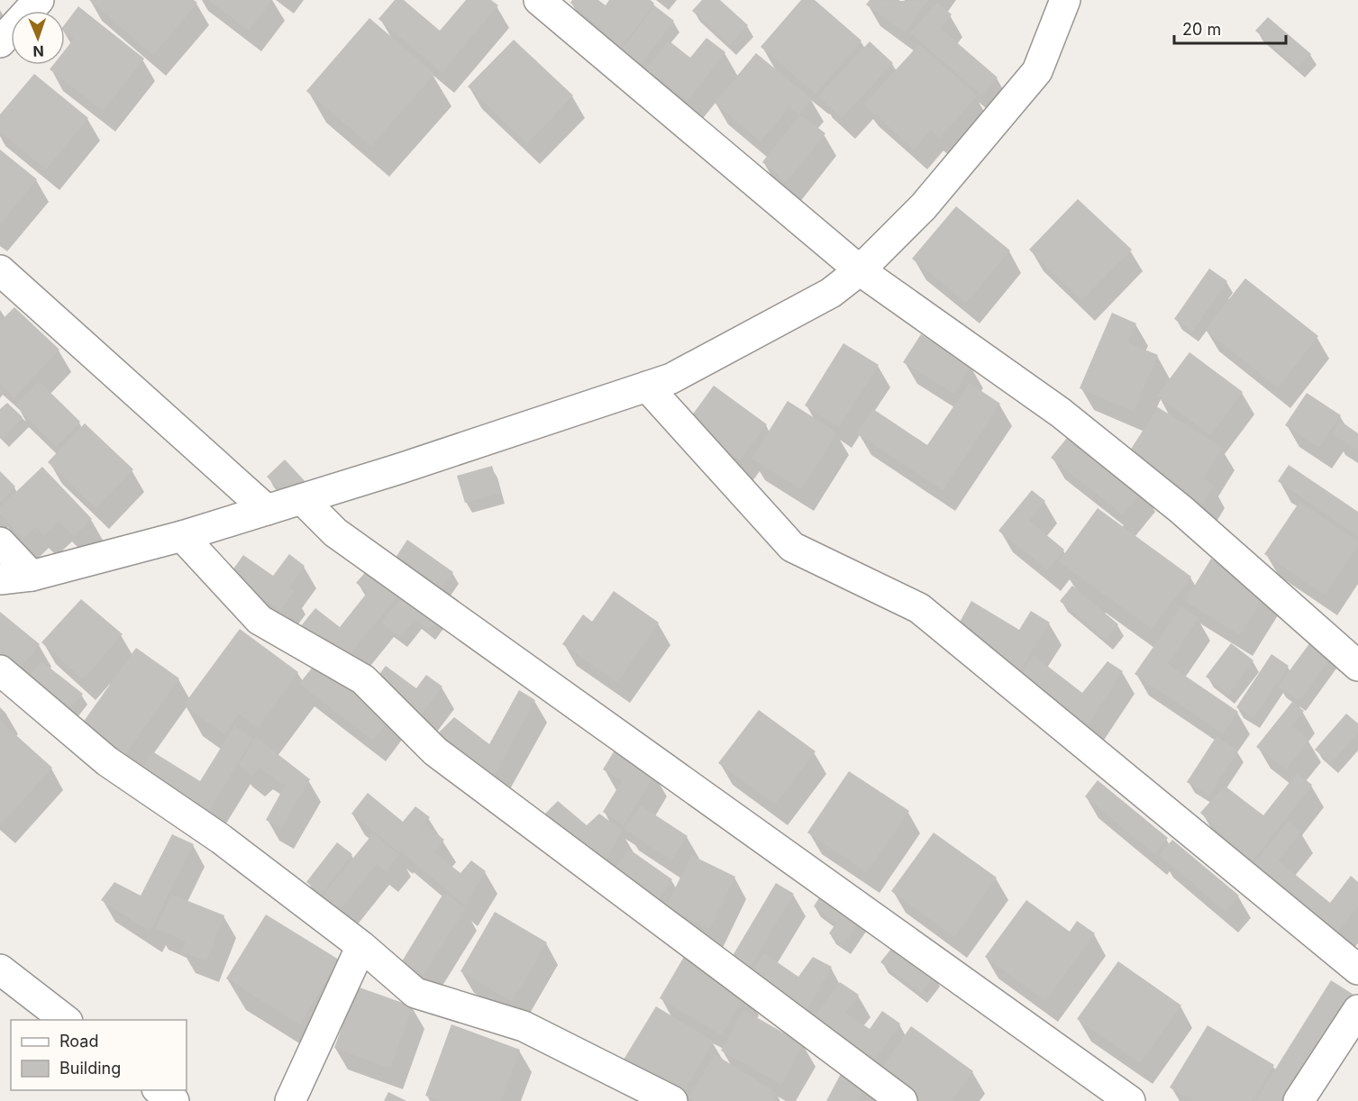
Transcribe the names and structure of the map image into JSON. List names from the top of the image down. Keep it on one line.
{"legend":["Road","Building"],"scale_bar":"20 m","north":"bottom"}
